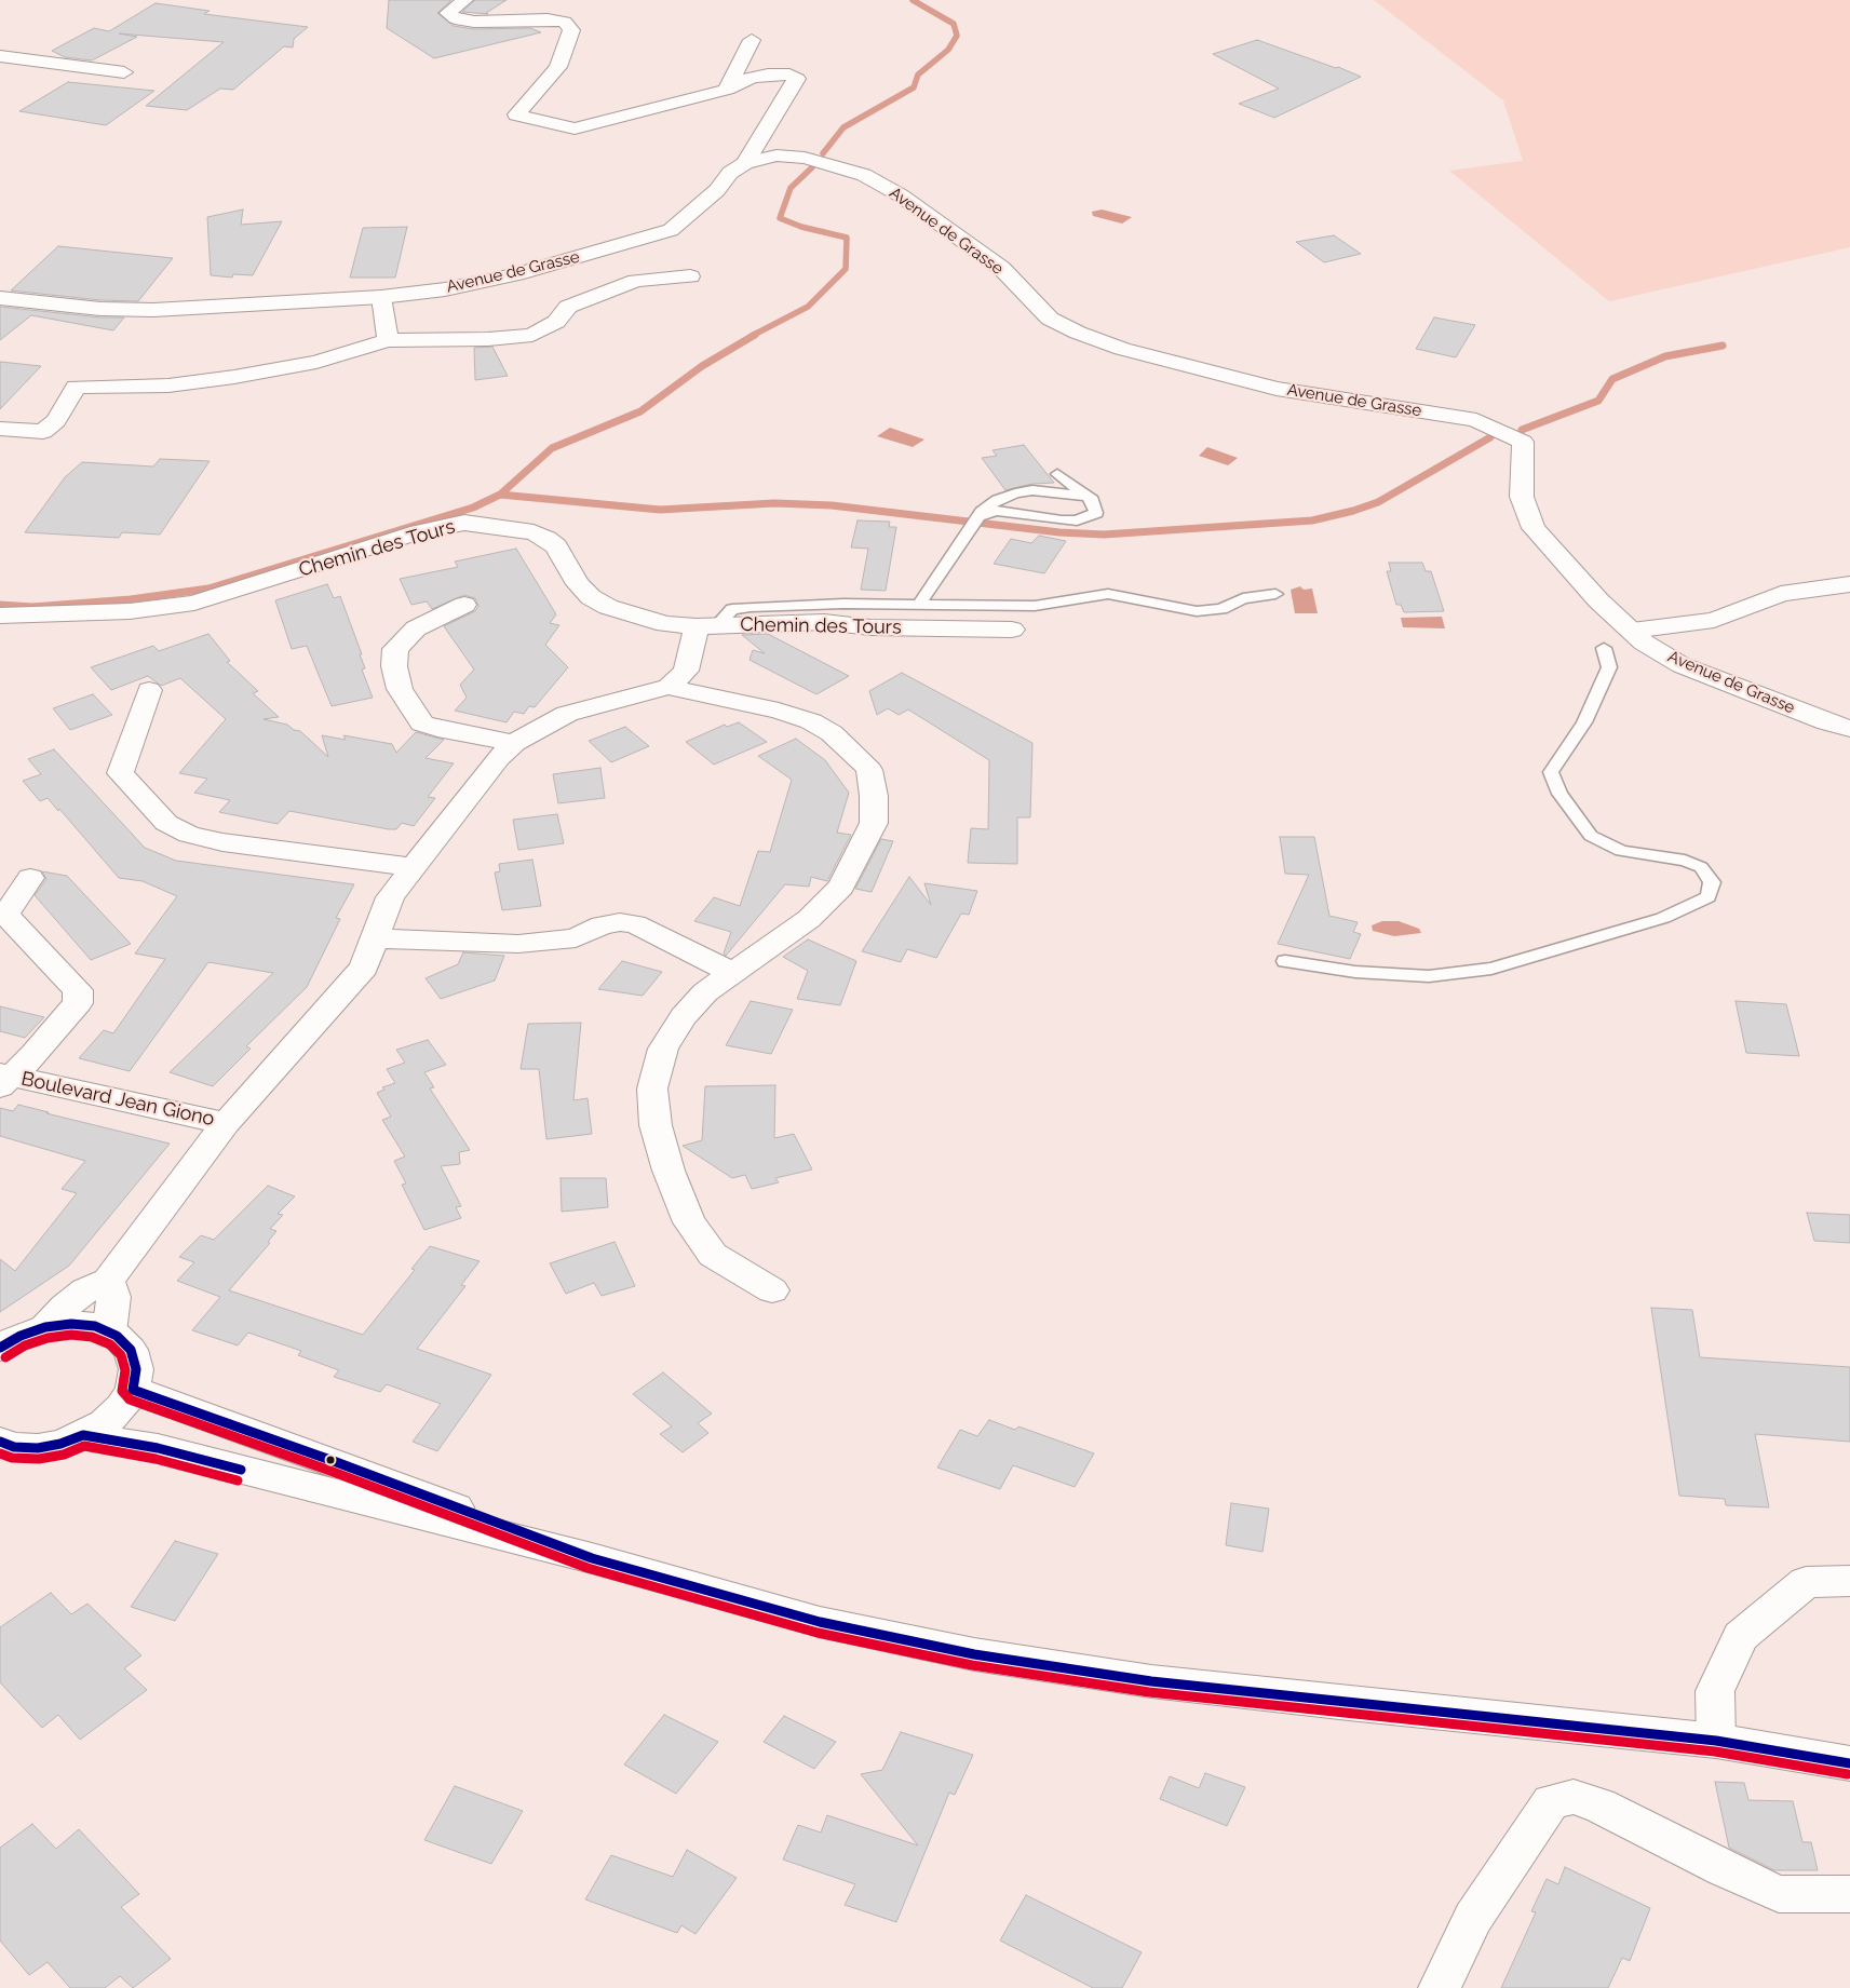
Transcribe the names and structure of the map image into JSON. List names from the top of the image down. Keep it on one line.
{"streets":{"street":["Avenue de Grasse","Chemin des Tours","Boulevard Jean Giono"]}}
